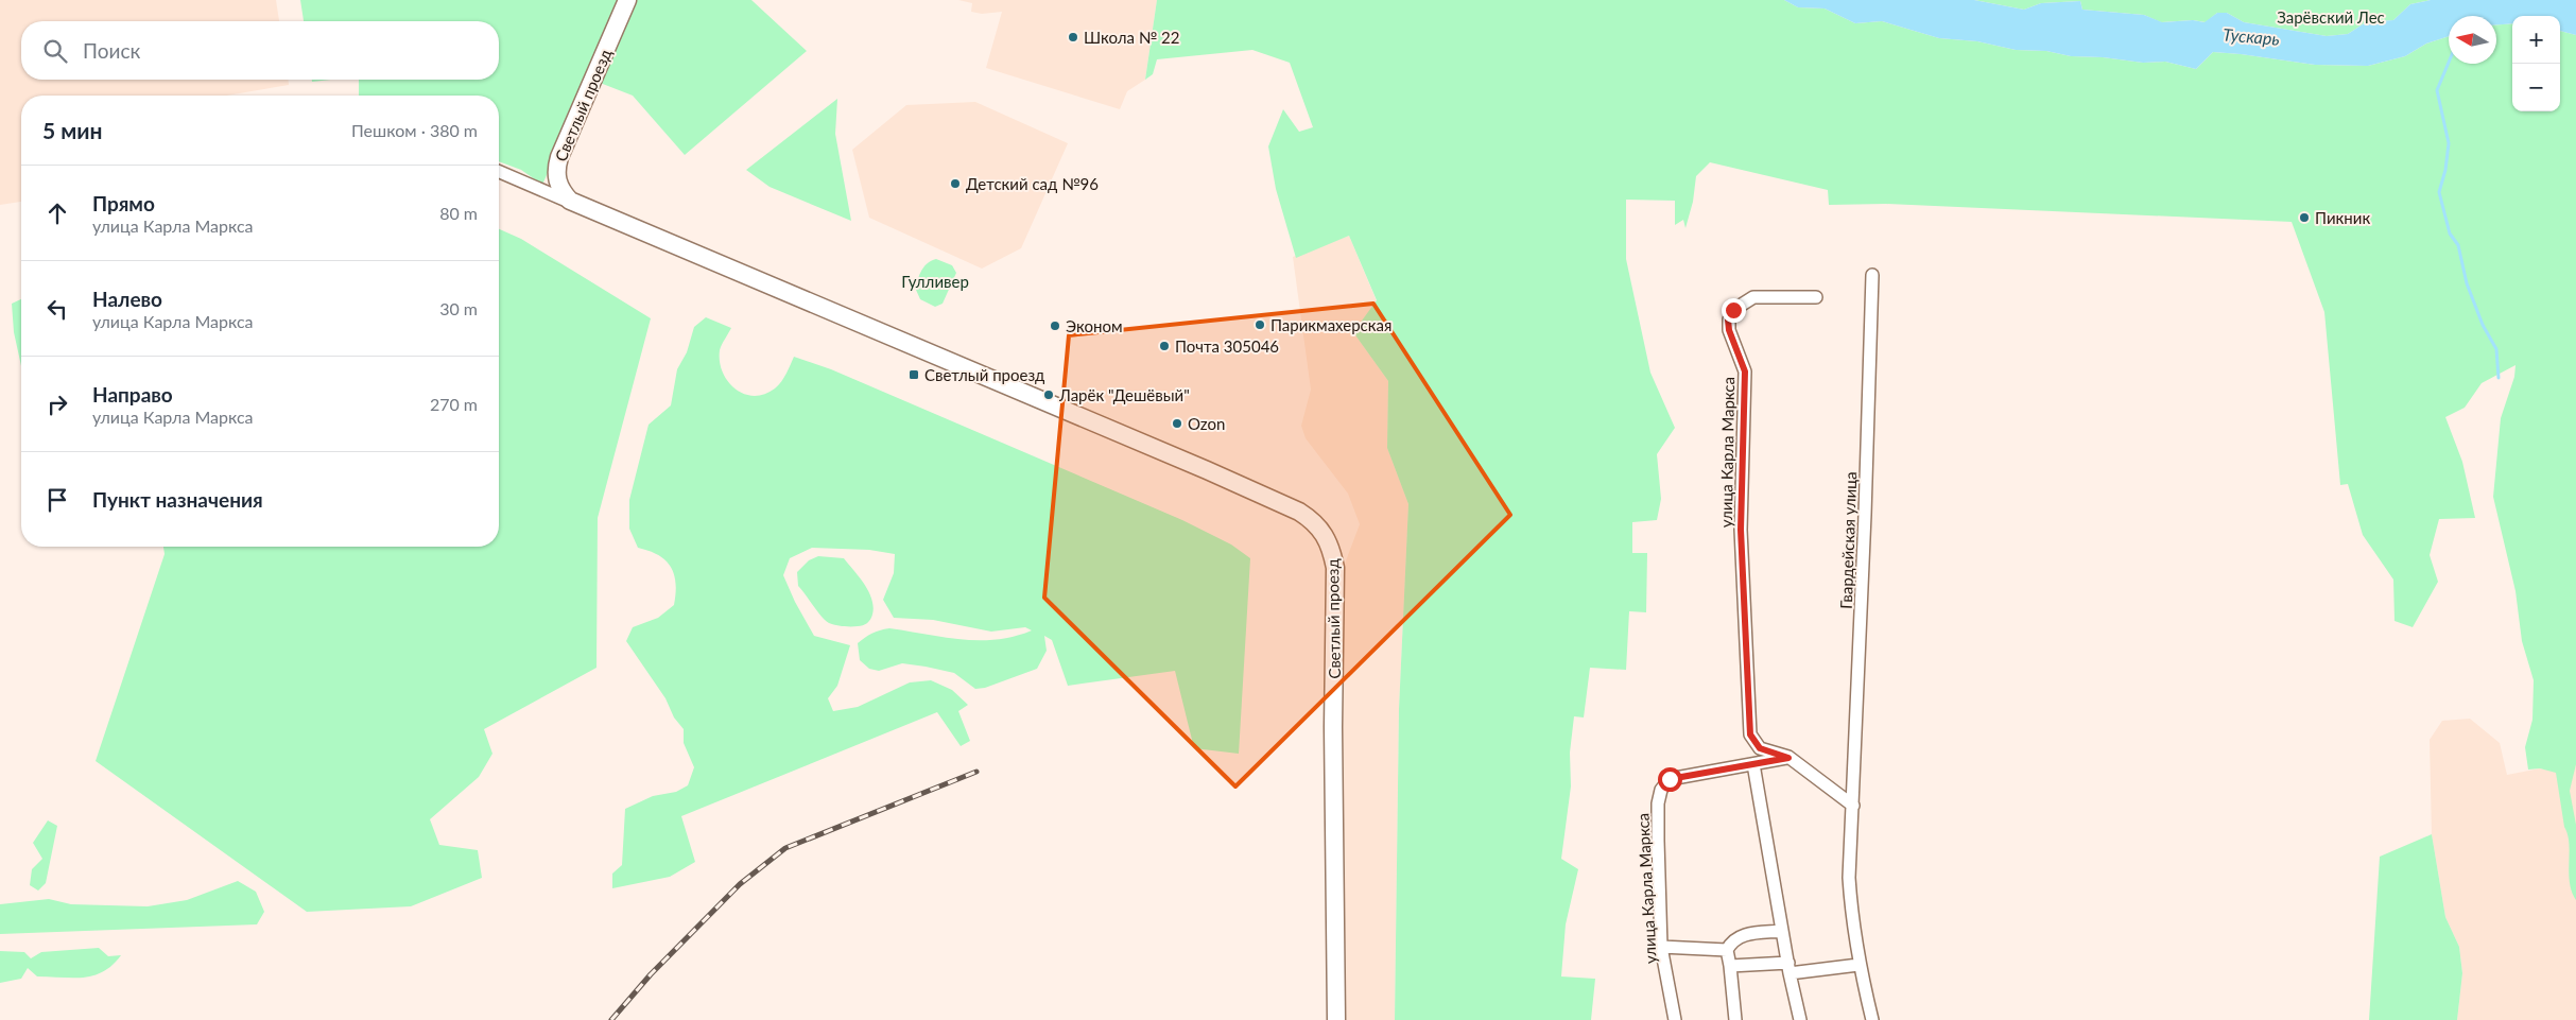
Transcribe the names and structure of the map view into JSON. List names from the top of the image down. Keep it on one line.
{"streets":{"street":["Светлый проезд","улица Карла Маркса","Гвардейская улица"]},"crossings":[["улица Карла Маркса","Гвардейская улица"]],"water":["Тускарь"],"parks":["Зарёвский Лес","Гулливер"],"places":{"other":["Школа № 22","Детский сад №96","Пикник","Парикмахерская","Эконом","Почта 305046","Ларёк \"Дешёвый\"","Ozon"],"transit":["Светлый проезд"]},"north":"left","page":{"map_buttons":["+","−"],"search":"Поиск","heading":["5 мин","Пешком · 380 m"],"list":[["Прямо","улица Карла Маркса","80 m"],["Налево","улица Карла Маркса","30 m"],["Направо","улица Карла Маркса","270 m"],"Пункт назначения"]}}
